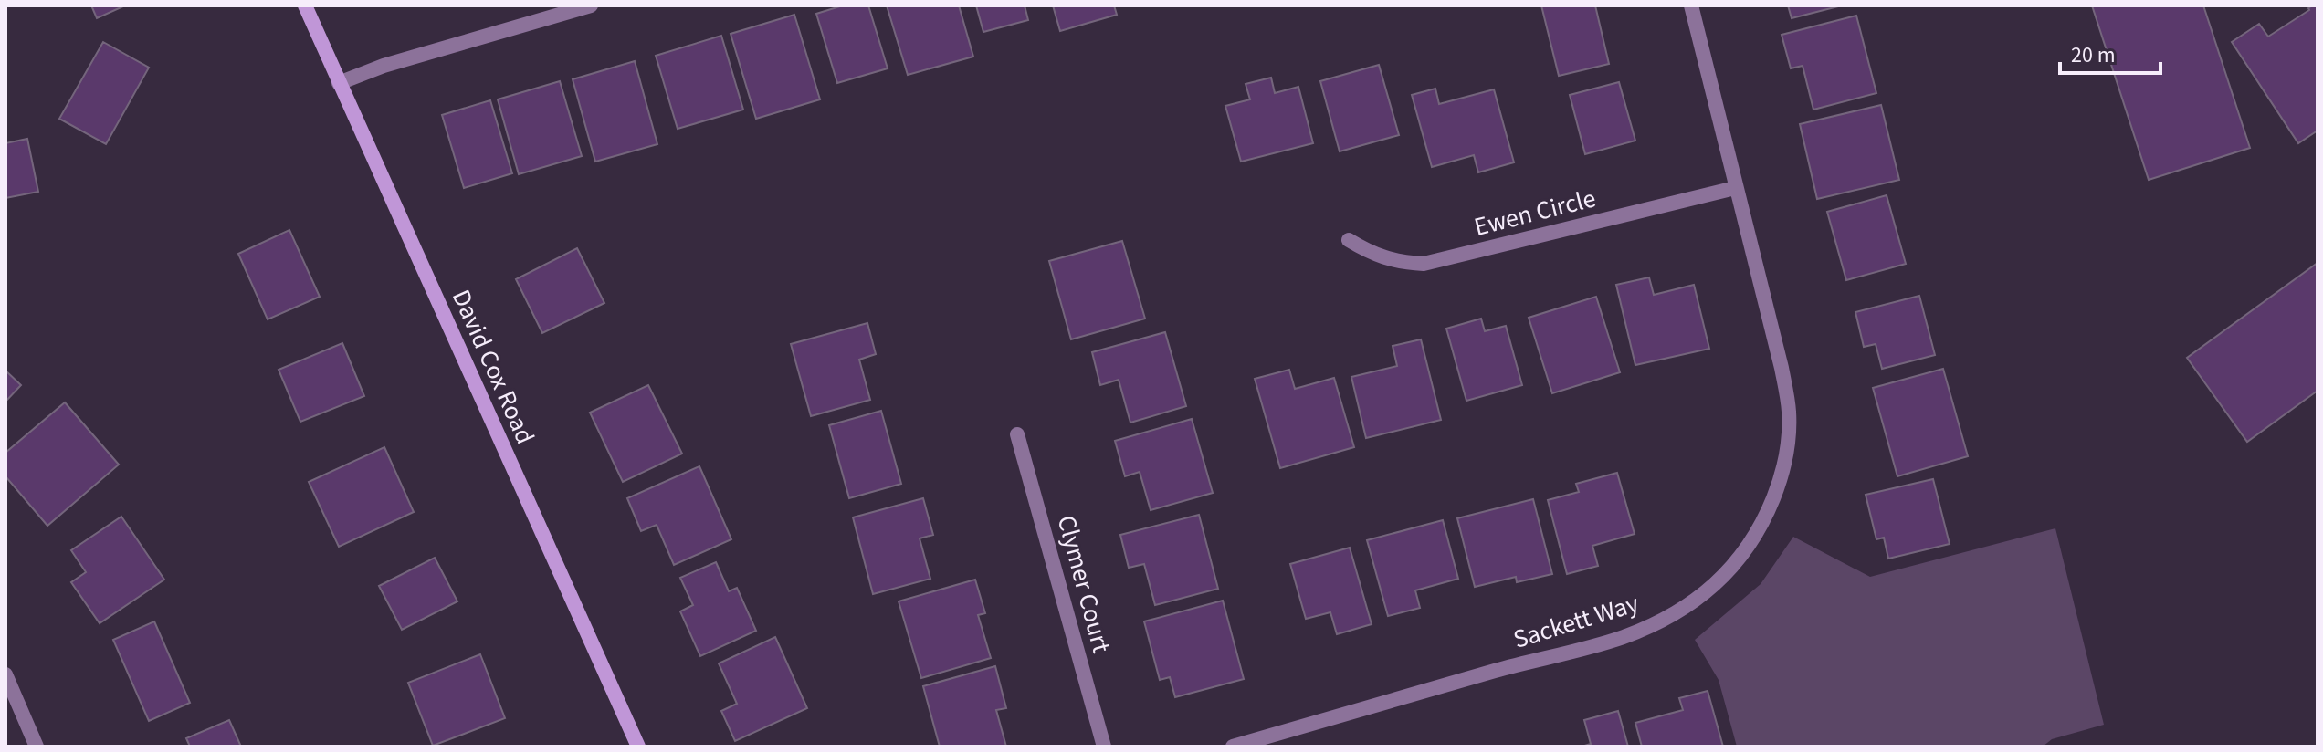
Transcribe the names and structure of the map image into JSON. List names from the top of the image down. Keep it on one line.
{"streets":{"main road":["David Cox Road"],"street":["Ewen Circle","Clymer Court","Sackett Way"]},"crossings":[["Ewen Circle","Sackett Way"]],"scale_bar":"20 m"}
